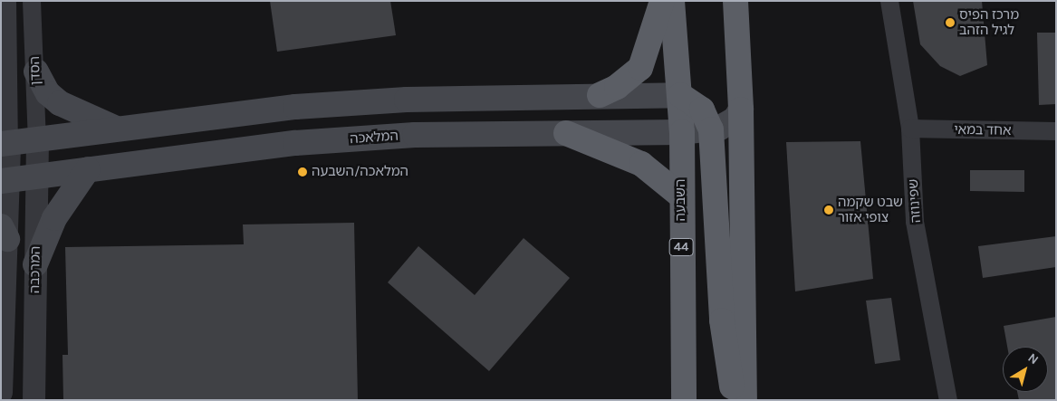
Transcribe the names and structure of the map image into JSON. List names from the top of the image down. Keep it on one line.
{"streets":{"highway":["השבעה","44"],"main road":["המלאכה"],"street":["הסדן","אחד במאי","שפינוזה","המרכבה"]},"crossings":[["הסדן","המרכבה"],["אחד במאי","שפינוזה"],["המלאכה","השבעה"],["המלאכה","המרכבה"]],"places":["מרכז הפיס לגיל הזהב","המלאכה/השבעה","שבט שקמה צופי אזור"],"north":"top right"}
